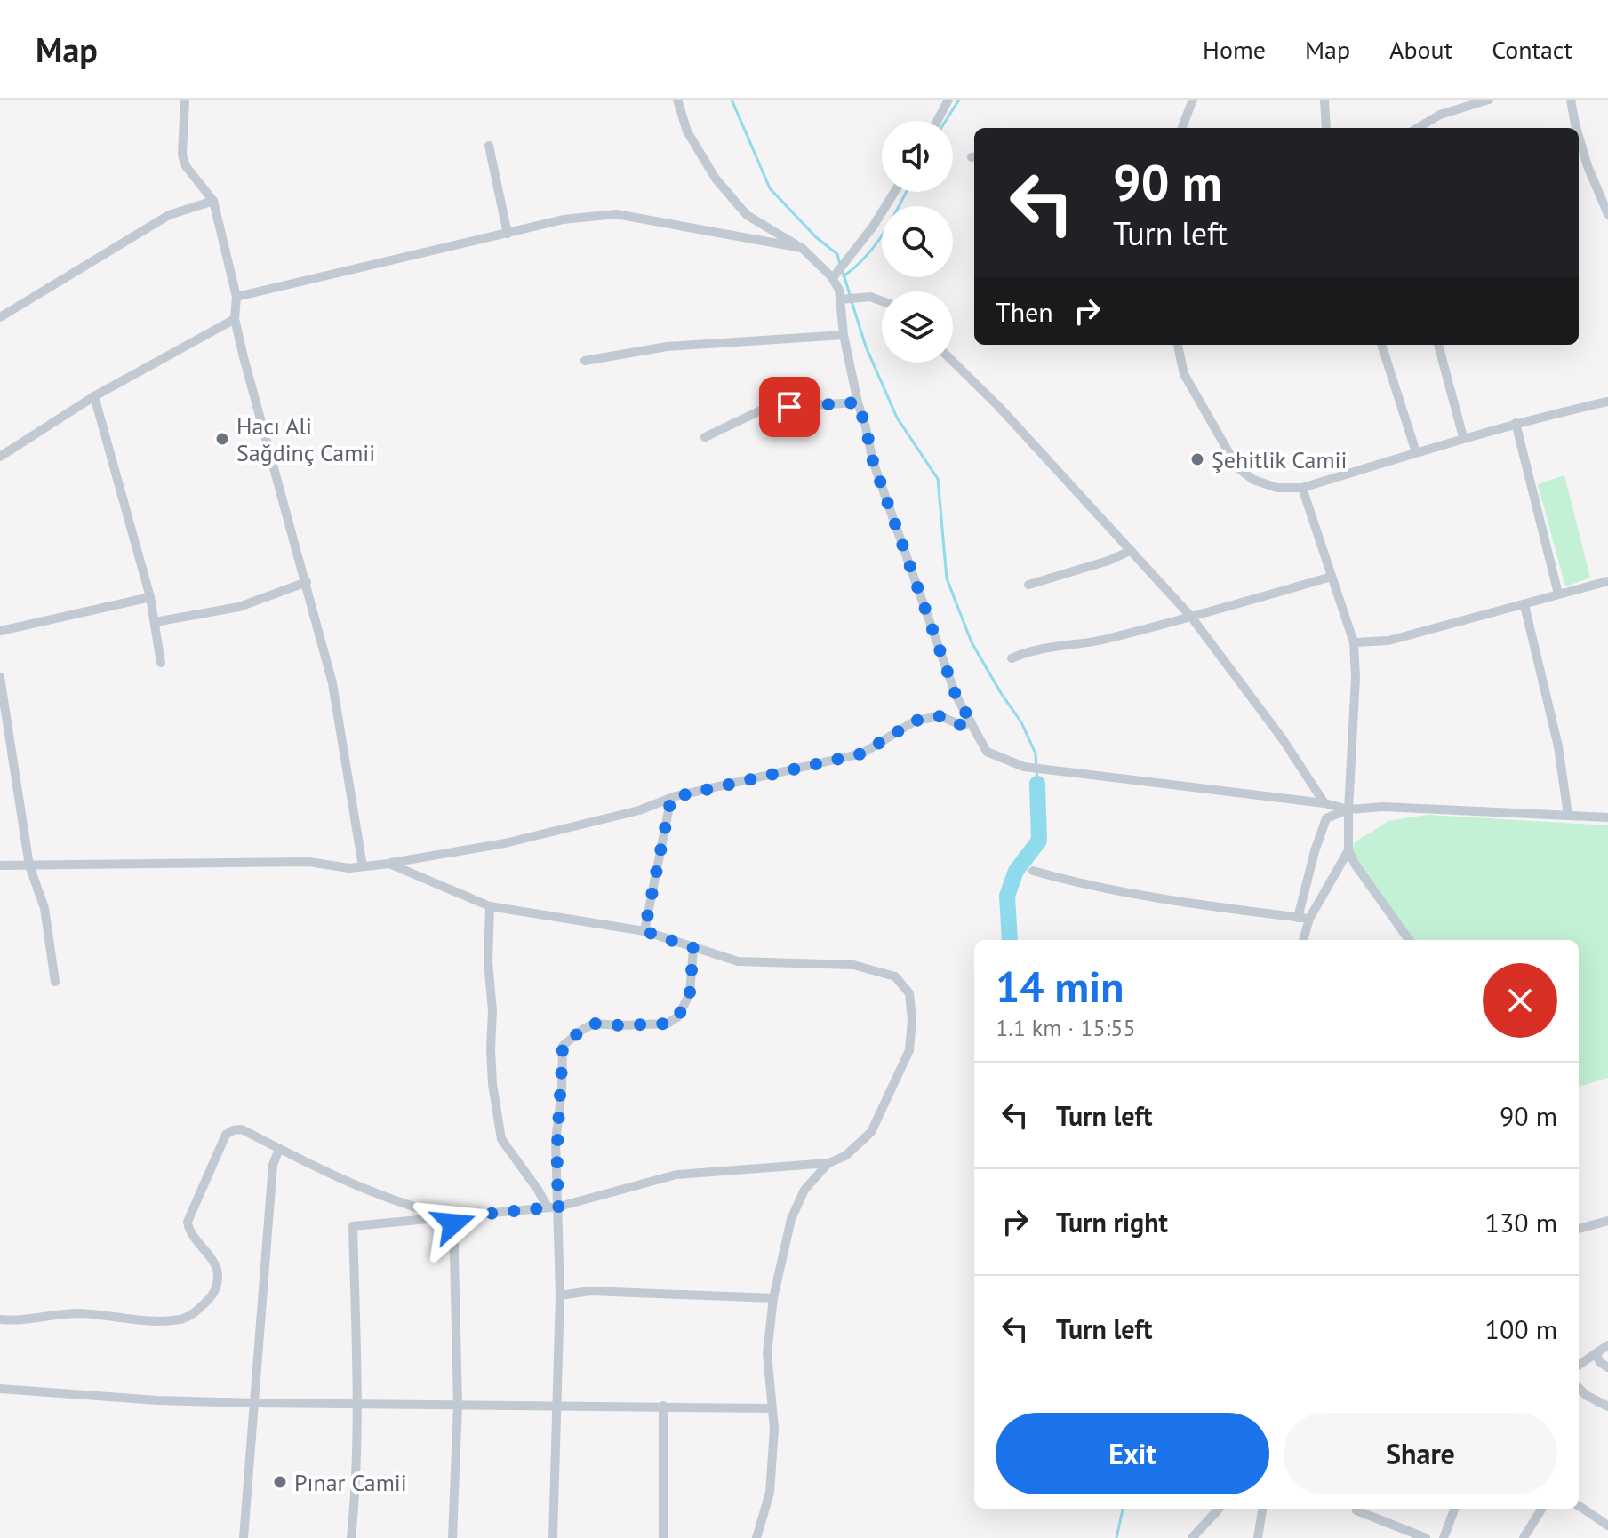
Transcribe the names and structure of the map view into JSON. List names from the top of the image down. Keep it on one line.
{"places":["Hacı Ali Sağdinç Camii","Şehitlik Camii","Pınar Camii"],"page":{"header":"Map","nav":["Home","Map","About","Contact"],"turn":["90 m","Turn left"],"then":"Then","heading":["14 min","1.1 km · 15:55"],"list":[{"name":"Turn left","value":"90 m"},{"name":"Turn right","value":"130 m"},{"name":"Turn left","value":"100 m"}],"buttons":["Exit","Share"]}}
